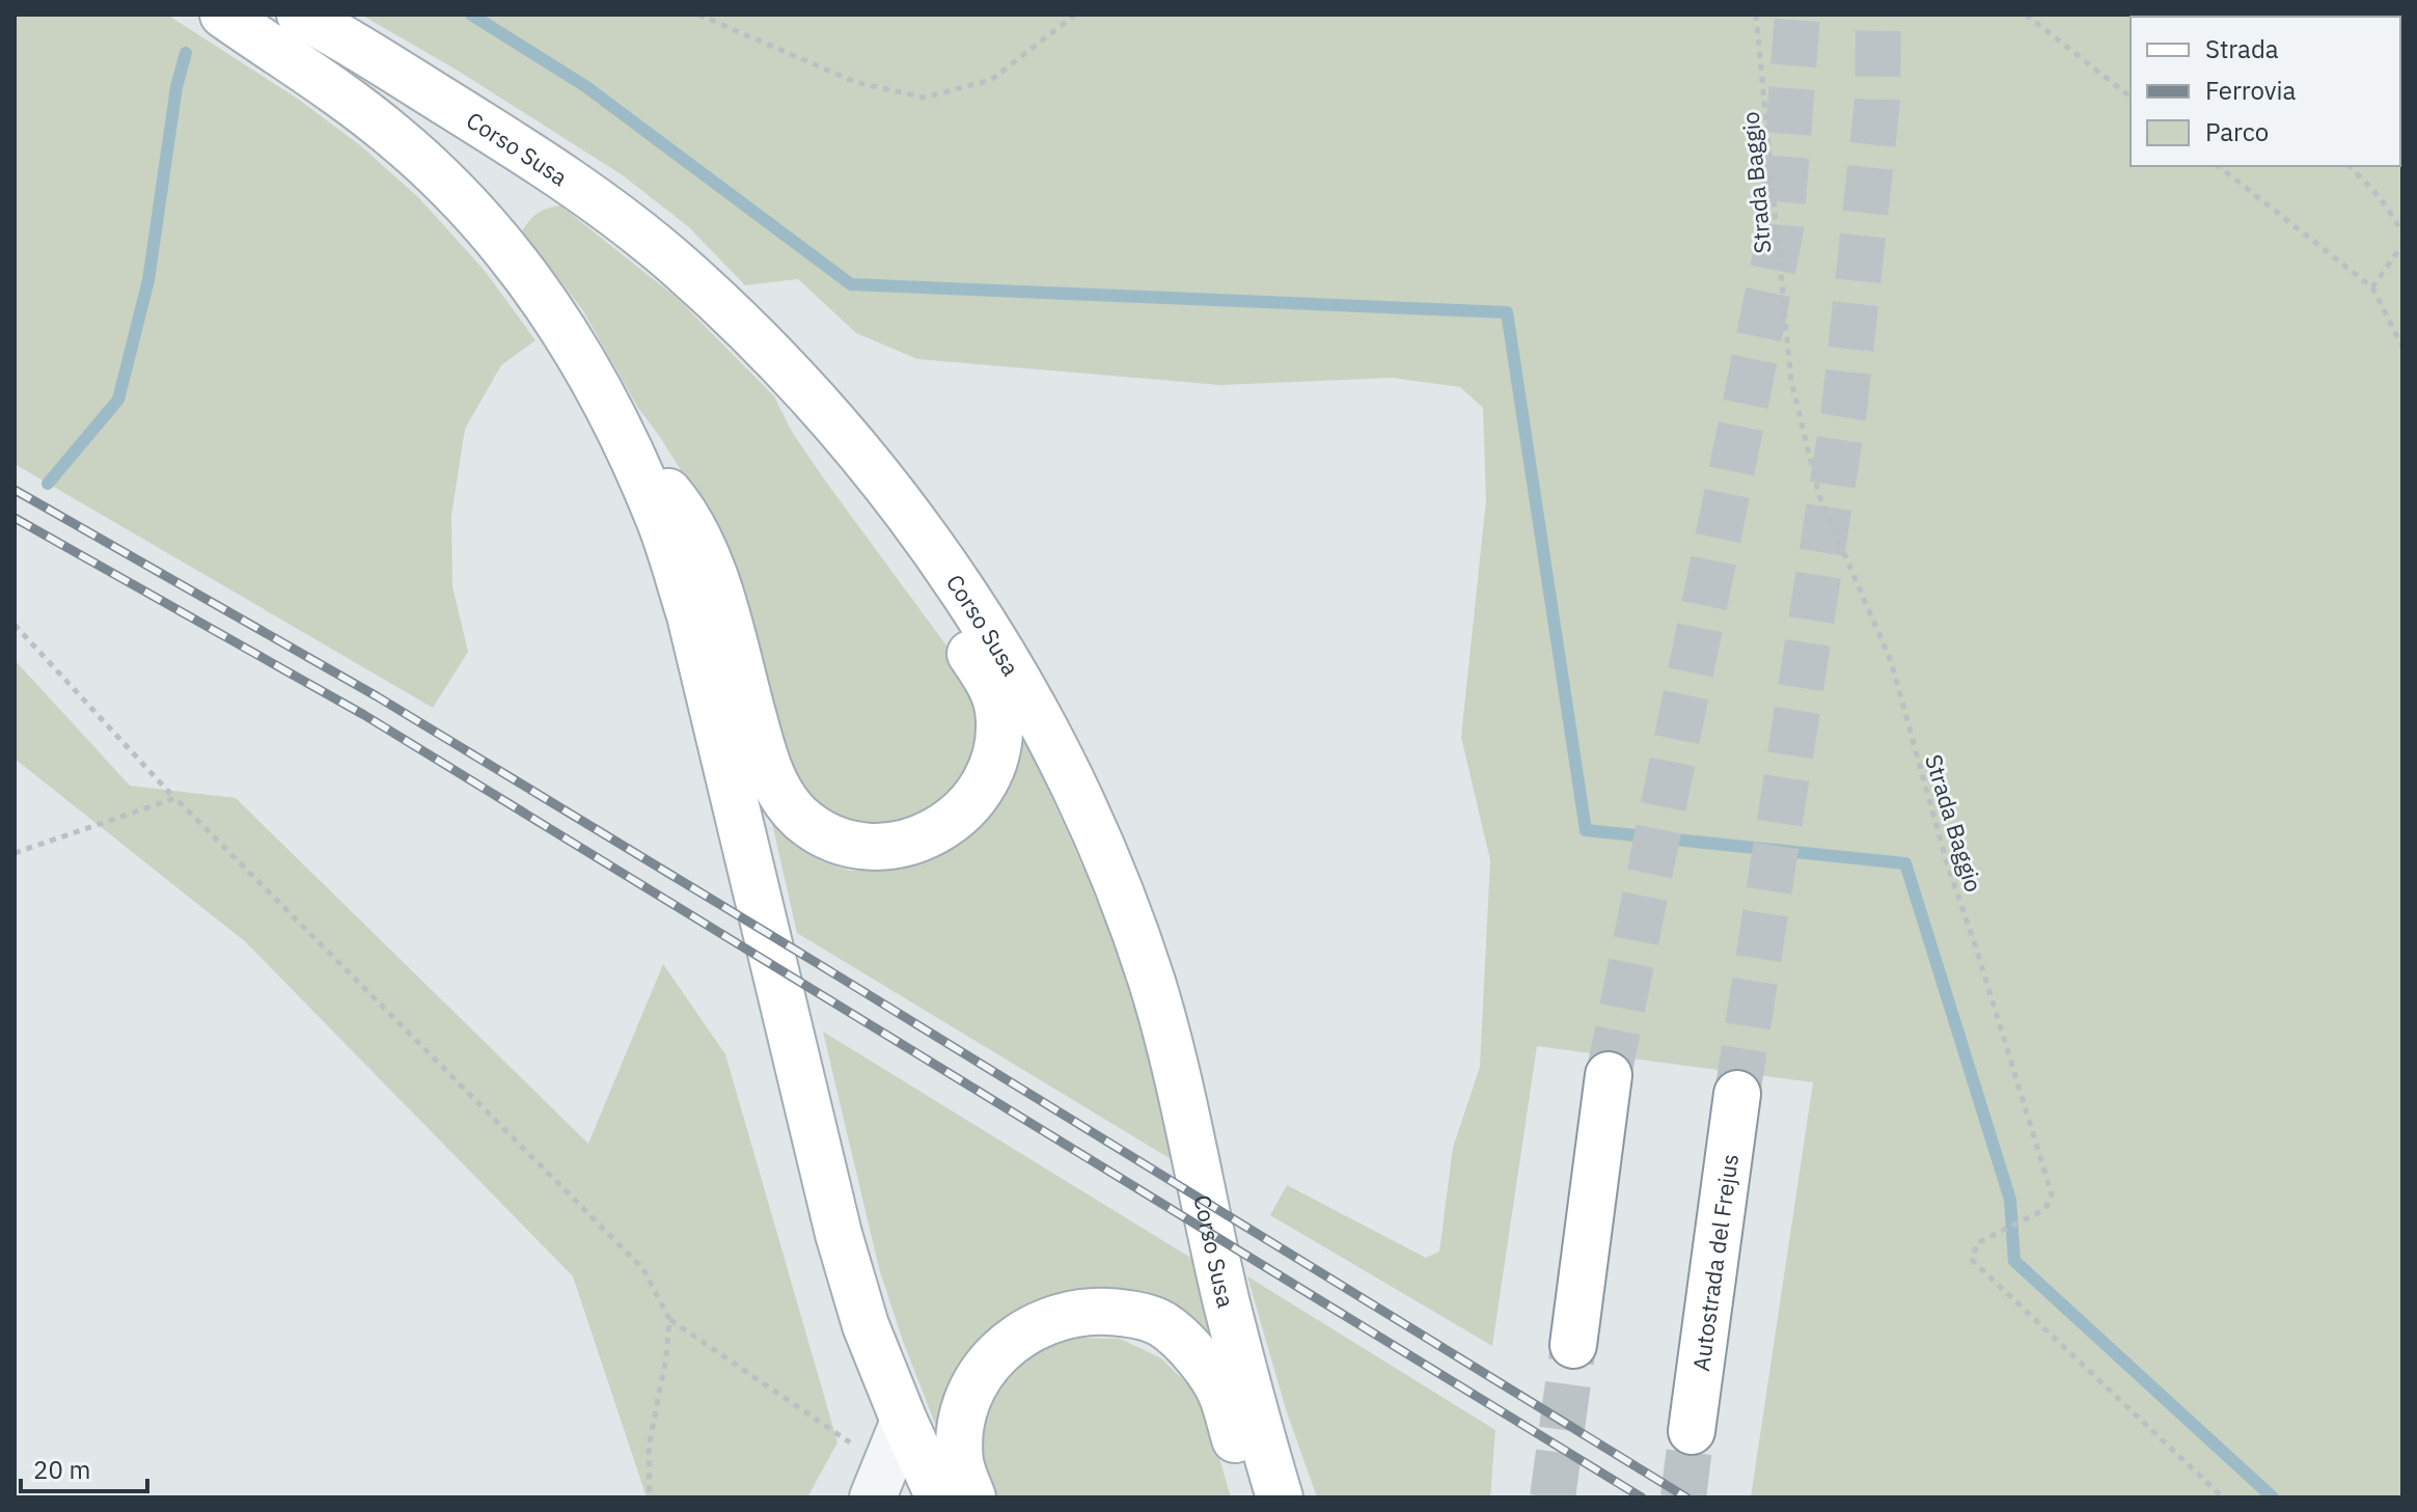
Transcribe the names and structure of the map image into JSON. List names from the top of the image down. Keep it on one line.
{"streets":{"main road":["Corso Susa","Autostrada del Frejus"],"path":["Strada Baggio"]},"legend":["Strada","Ferrovia","Parco"],"scale_bar":"20 m"}
